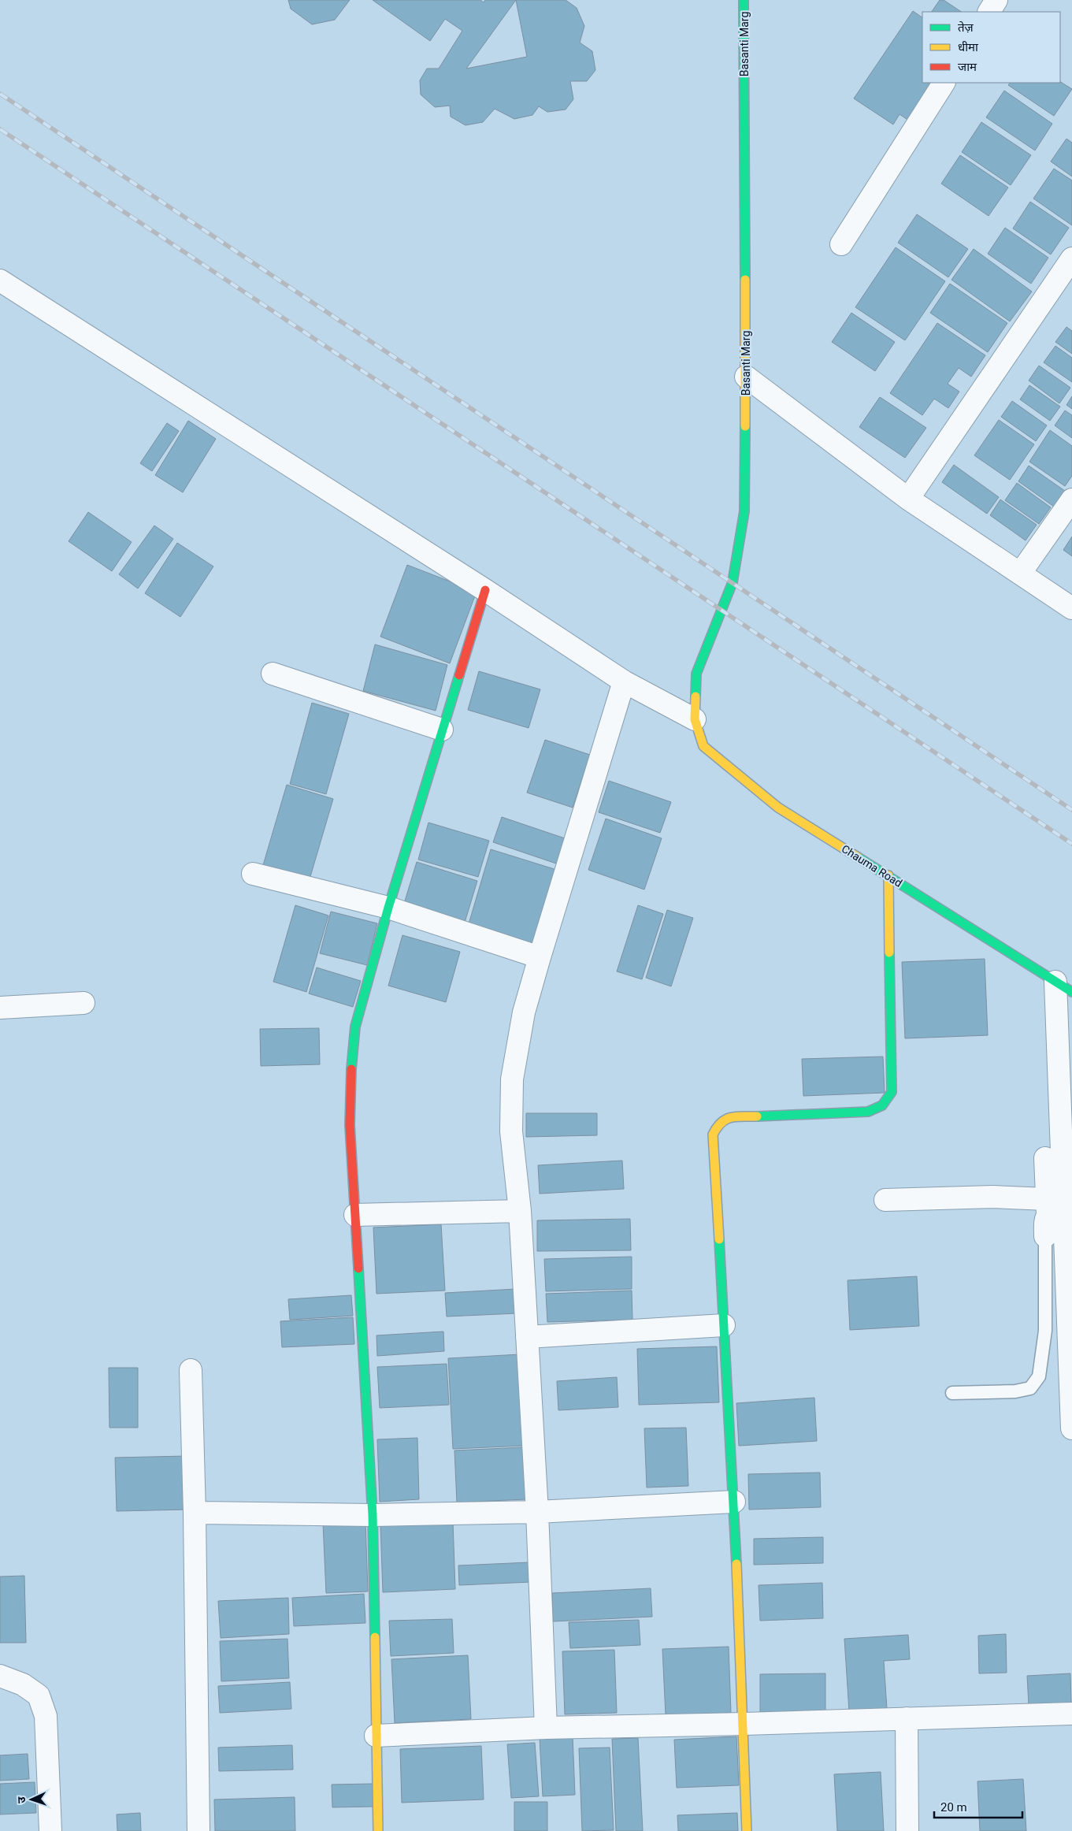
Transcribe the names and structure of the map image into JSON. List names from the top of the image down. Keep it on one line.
{"streets":{"street":["Basanti Marg","Chauma Road"]},"crossings":[["Basanti Marg","Chauma Road"]],"legend":["तेज़","धीमा","जाम"],"scale_bar":"20 m","north":"left"}
